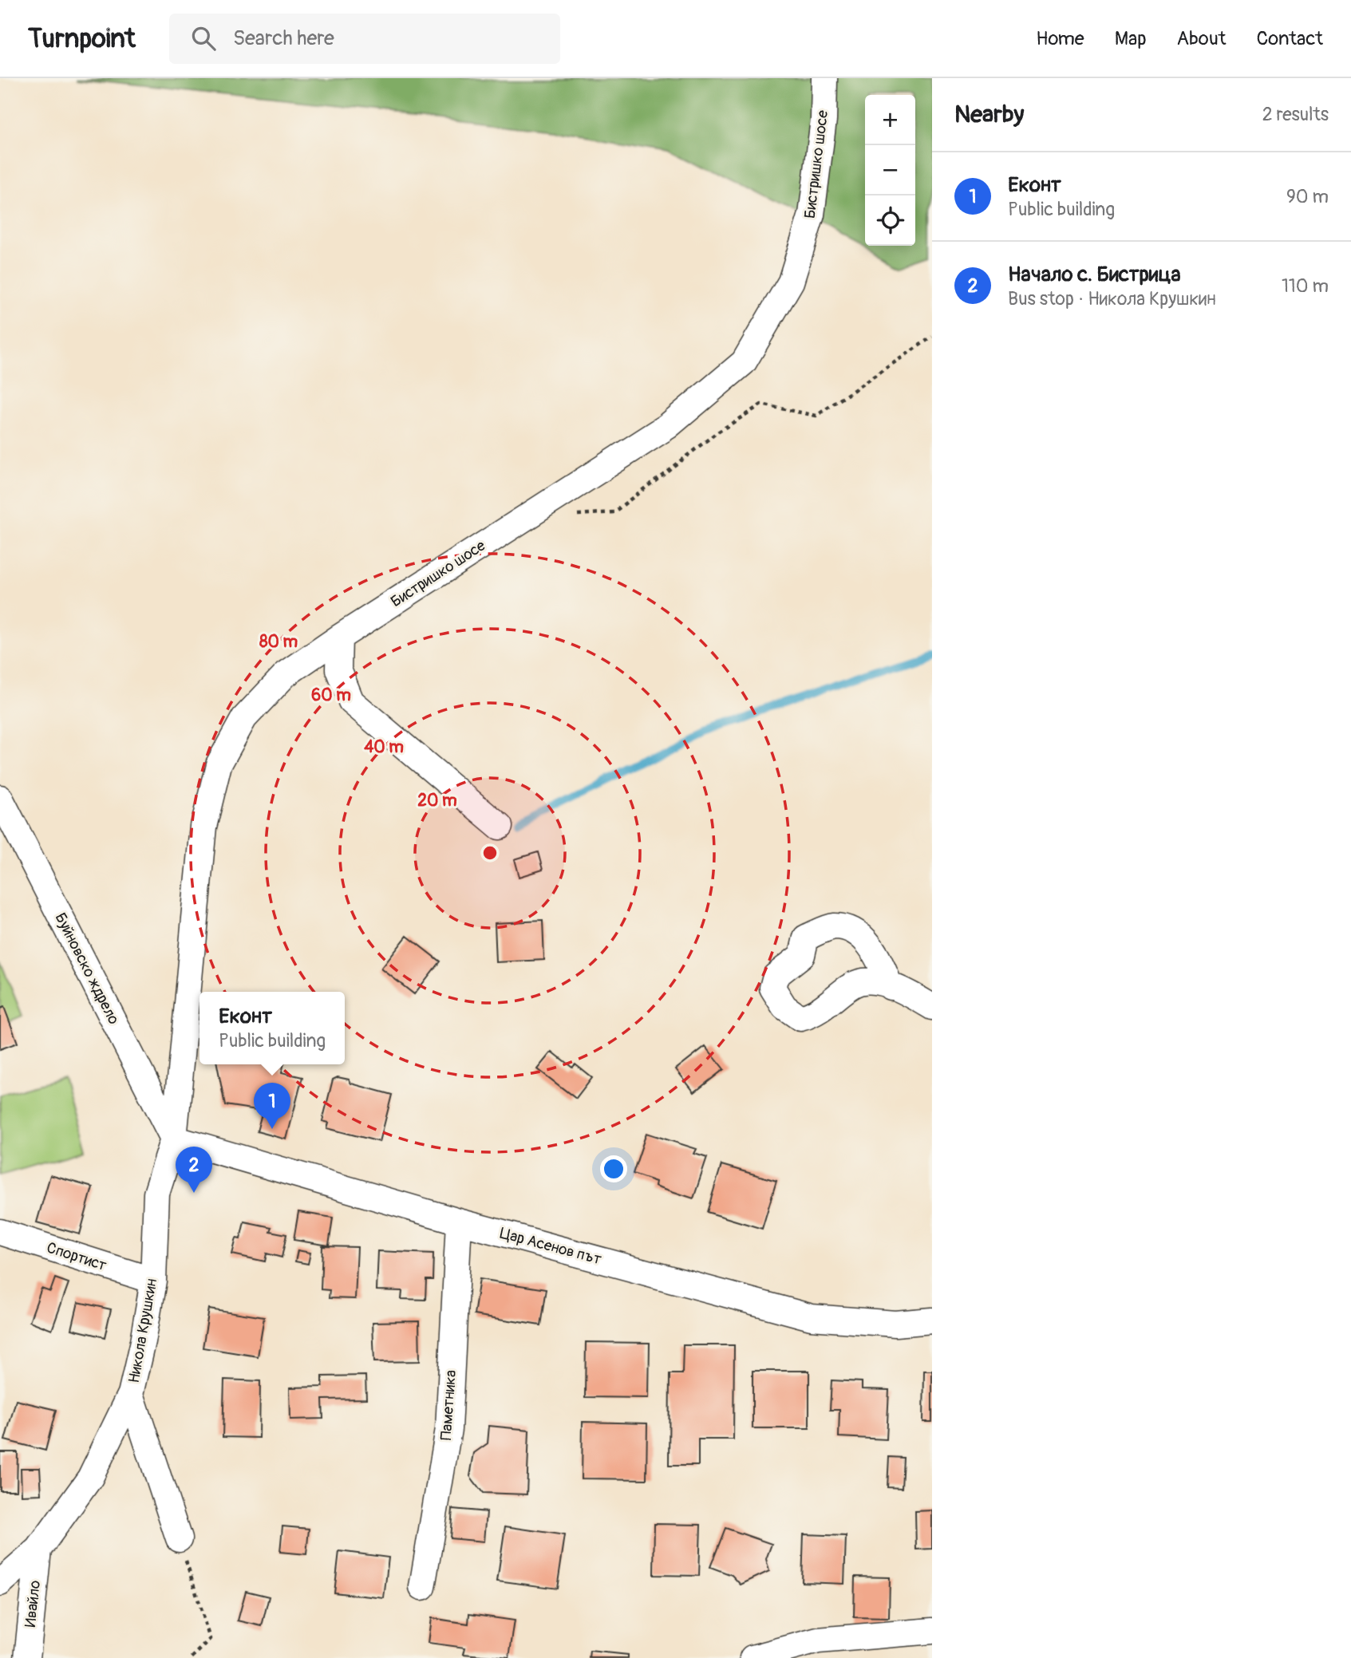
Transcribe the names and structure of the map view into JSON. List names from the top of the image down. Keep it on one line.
{"streets":{"street":["Бистришко шосе","Буйновско ждрело","Цар Асенов път","Спортист","Никола Крушкин","Паметника","Ивайло"]},"crossings":[["Бистришко шосе","Буйновско ждрело"],["Бистришко шосе","Цар Асенов път"],["Бистришко шосе","Никола Крушкин"],["Буйновско ждрело","Цар Асенов път"],["Буйновско ждрело","Никола Крушкин"],["Цар Асенов път","Никола Крушкин"],["Цар Асенов път","Паметника"],["Спортист","Никола Крушкин"],["Никола Крушкин","Ивайло"]],"page":{"header":"Turnpoint","search":"Search here","nav":["Home","Map","About","Contact"],"heading":["Nearby","2 results"],"map_buttons":["+","−"],"list":[{"mark":"1","name":"Еконт","note":"Public building","value":"90 m"},{"mark":"2","name":"Начало с. Бистрица","note":"Bus stop · Никола Крушкин","value":"110 m"}],"popup":["Еконт","Public building"],"pins":["1","2"]},"rings":["80 m","60 m","40 m","20 m"]}
